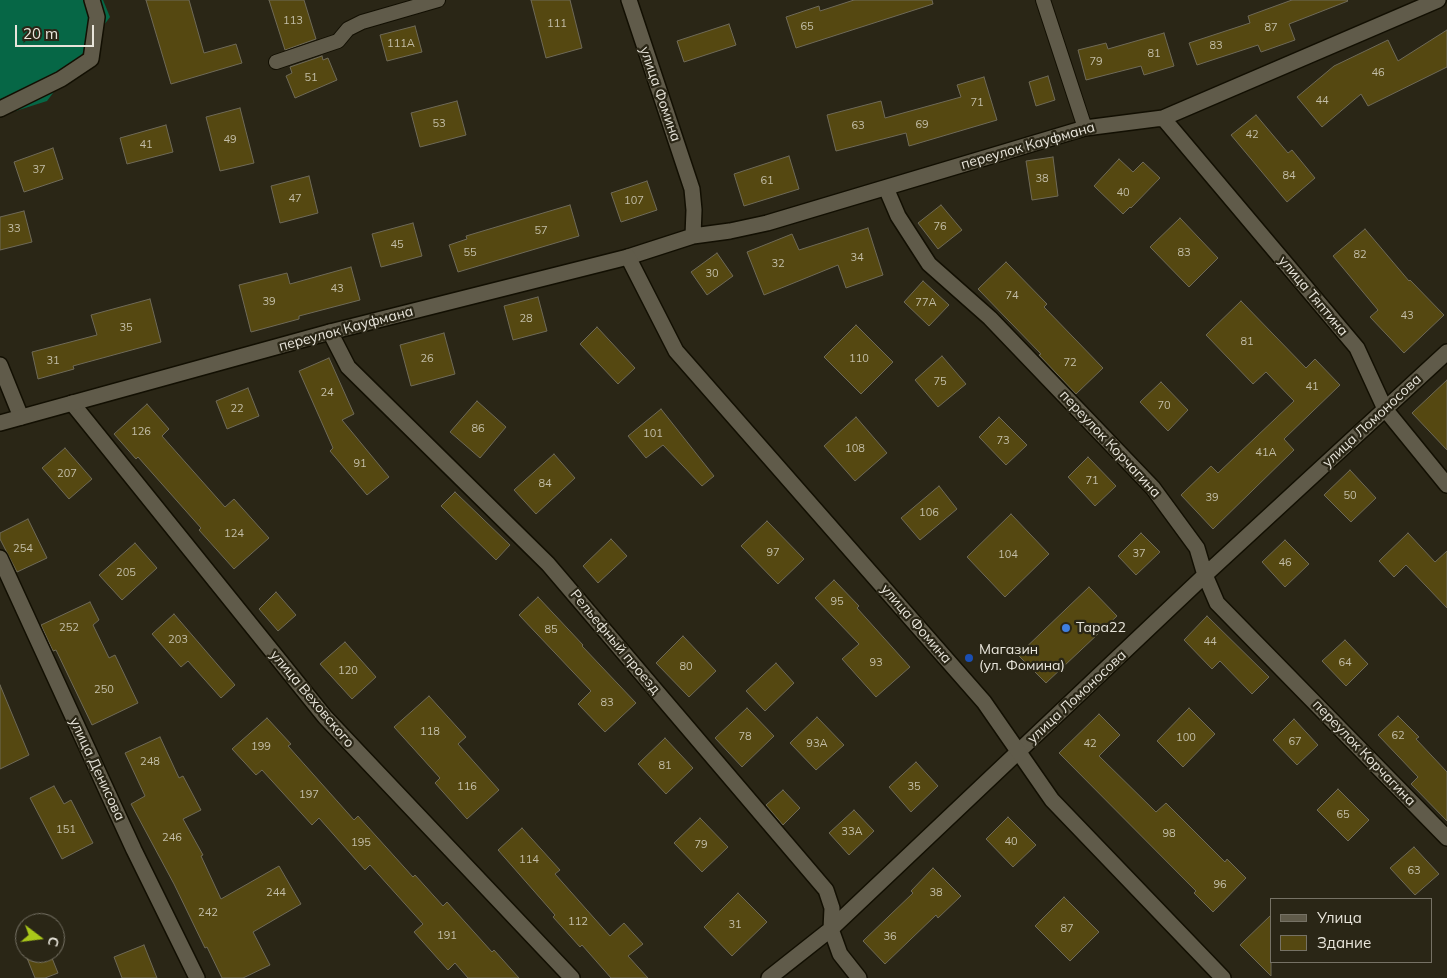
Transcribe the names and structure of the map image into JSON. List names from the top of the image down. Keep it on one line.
{"streets":{"street":["улица Фомина","переулок Кауфмана","улица Тяптина","улица Ломоносова","переулок Корчагина","Рельефный проезд","улица Веховского","улица Денисова"]},"crossings":[["улица Фомина","переулок Кауфмана"],["улица Фомина","улица Ломоносова"],["переулок Кауфмана","улица Тяптина"],["переулок Кауфмана","переулок Корчагина"],["переулок Кауфмана","Рельефный проезд"],["переулок Кауфмана","улица Веховского"],["улица Тяптина","улица Ломоносова"],["улица Ломоносова","переулок Корчагина"],["улица Ломоносова","Рельефный проезд"]],"places":["Тара22","Магазин (ул. Фомина)"],"house_numbers":["113","111","65","87","111А","83","81","79","46","51","44","71","53","69","63","42","49","41","37","84","38","61","40","47","107","76","33","57","45","55","83","82","34","32","30","43","74","39","77А","43","28","35","81","26","110","31","72","75","41","24","70","22","86","126","101","73","108","41А","91","207","71","84","50","39","106","124","254","97","37","104","46","205","95","252","85","203","44","93","64","80","120","250","83","118","62","78","100","67","93А","42","199","248","81","116","35","197","65","151","33А","98","246","40","195","79","114","63","96","244","38","242","112","31","87","191","36"],"legend":["Улица","Здание"],"scale_bar":"20 m","north":"right"}
